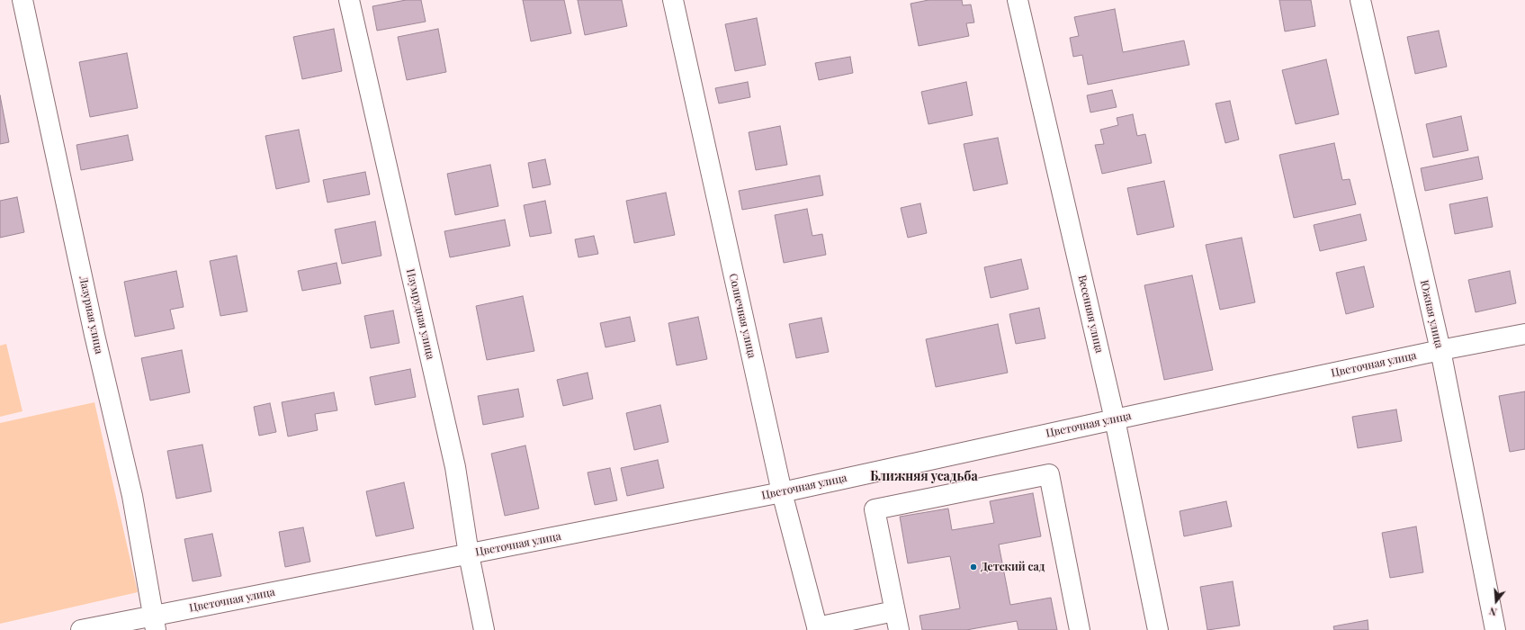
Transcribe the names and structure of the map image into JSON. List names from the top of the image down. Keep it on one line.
{"streets":{"street":["Изумрудная улица","Весенняя улица","Южная улица","Лазурная улица","Солнечная улица","Цветочная улица"]},"crossings":[["Изумрудная улица","Цветочная улица"],["Весенняя улица","Цветочная улица"],["Южная улица","Цветочная улица"],["Лазурная улица","Цветочная улица"],["Солнечная улица","Цветочная улица"]],"districts":["Ближняя усадьба"],"places":["Детский сад"],"north":"bottom"}
